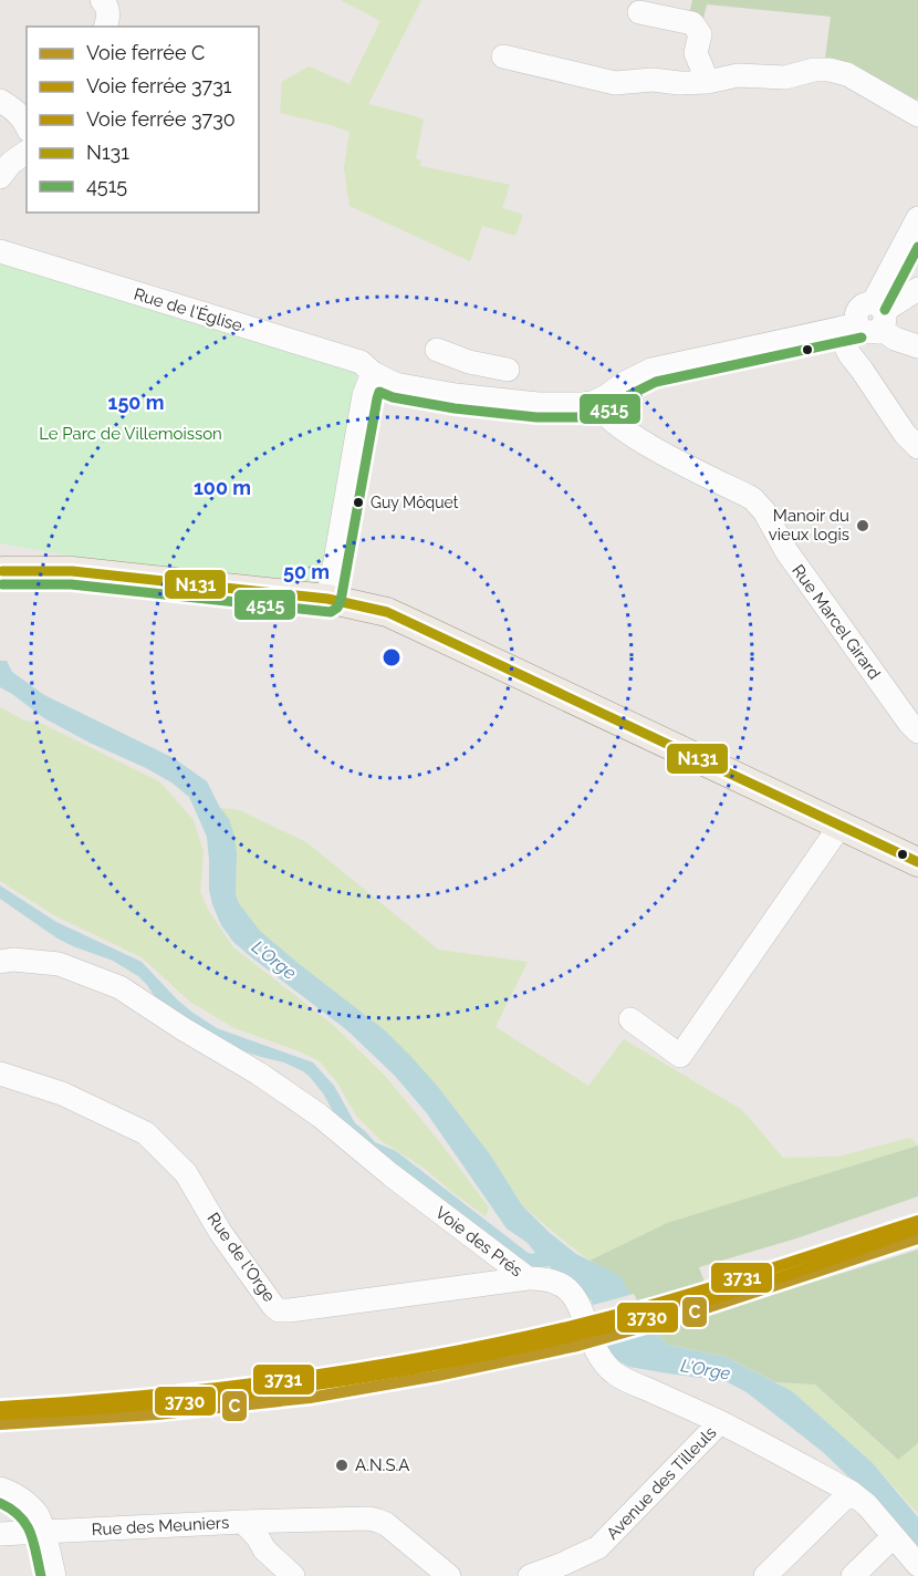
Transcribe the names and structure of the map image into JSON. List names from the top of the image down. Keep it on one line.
{"streets":{"street":["Rue de l'Église","Rue Marcel Girard","Voie des Prés","Rue de l'Orge","Avenue des Tilleuls","Rue des Meuniers"]},"crossings":[["Rue de l'Église","Rue Marcel Girard"],["Voie des Prés","Rue de l'Orge"],["Voie des Prés","Avenue des Tilleuls"]],"water":["L'Orge"],"parks":["Le Parc de Villemoisson"],"places":["Guy Môquet","Manoir du vieux logis","A.N.S.A"],"lines":["transit line 4515","transit line N131","rail line 3731","rail line 3730","rail line C"],"legend":["Voie ferrée C","Voie ferrée 3731","Voie ferrée 3730","N131","4515"],"rings":["150 m","100 m","50 m"]}
